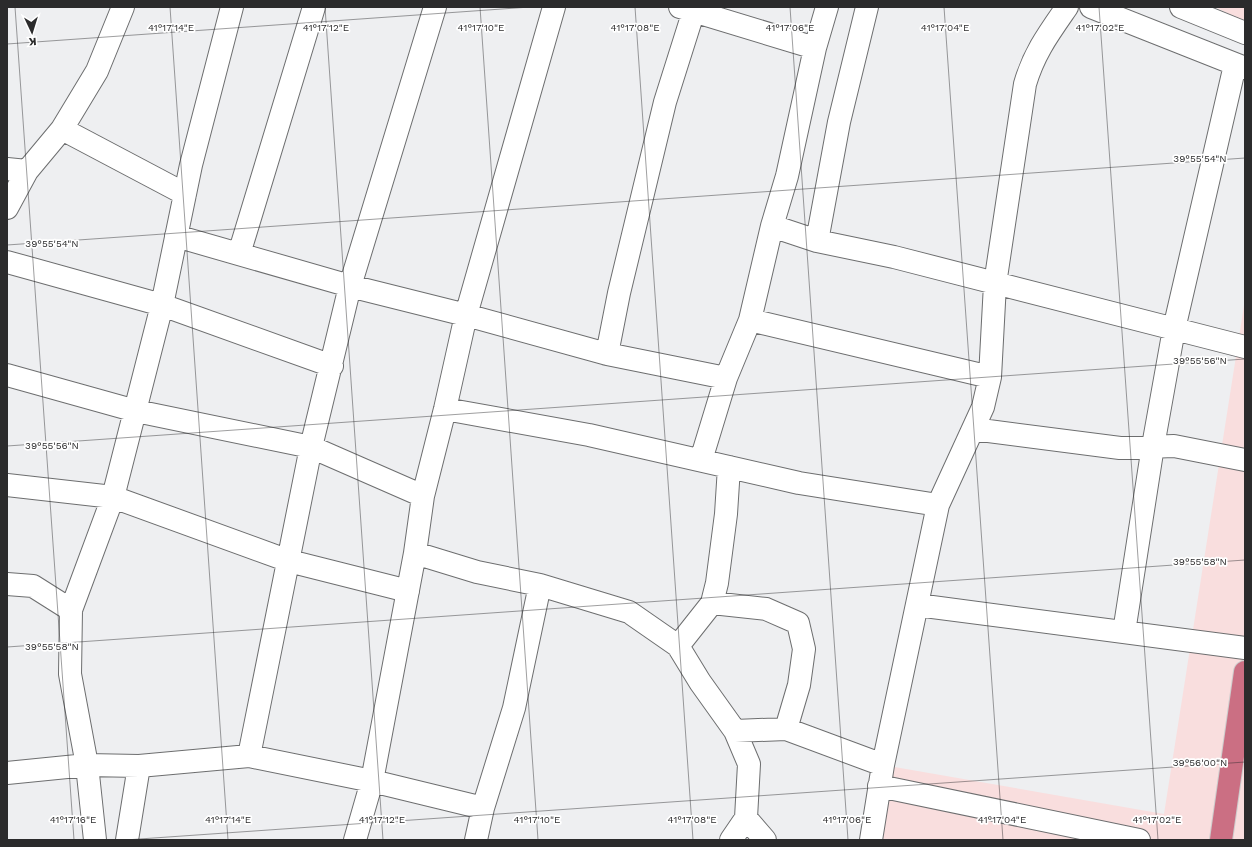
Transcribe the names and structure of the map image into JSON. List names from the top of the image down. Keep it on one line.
{"north":"bottom","coordinates":["41°17'14\"E","41°17'12\"E","41°17'10\"E","41°17'08\"E","41°17'06\"E","41°17'04\"E","41°17'02\"E","39°55'54\"N","39°55'56\"N","39°55'58\"N","39°56'00\"N","41°17'16\"E"]}
